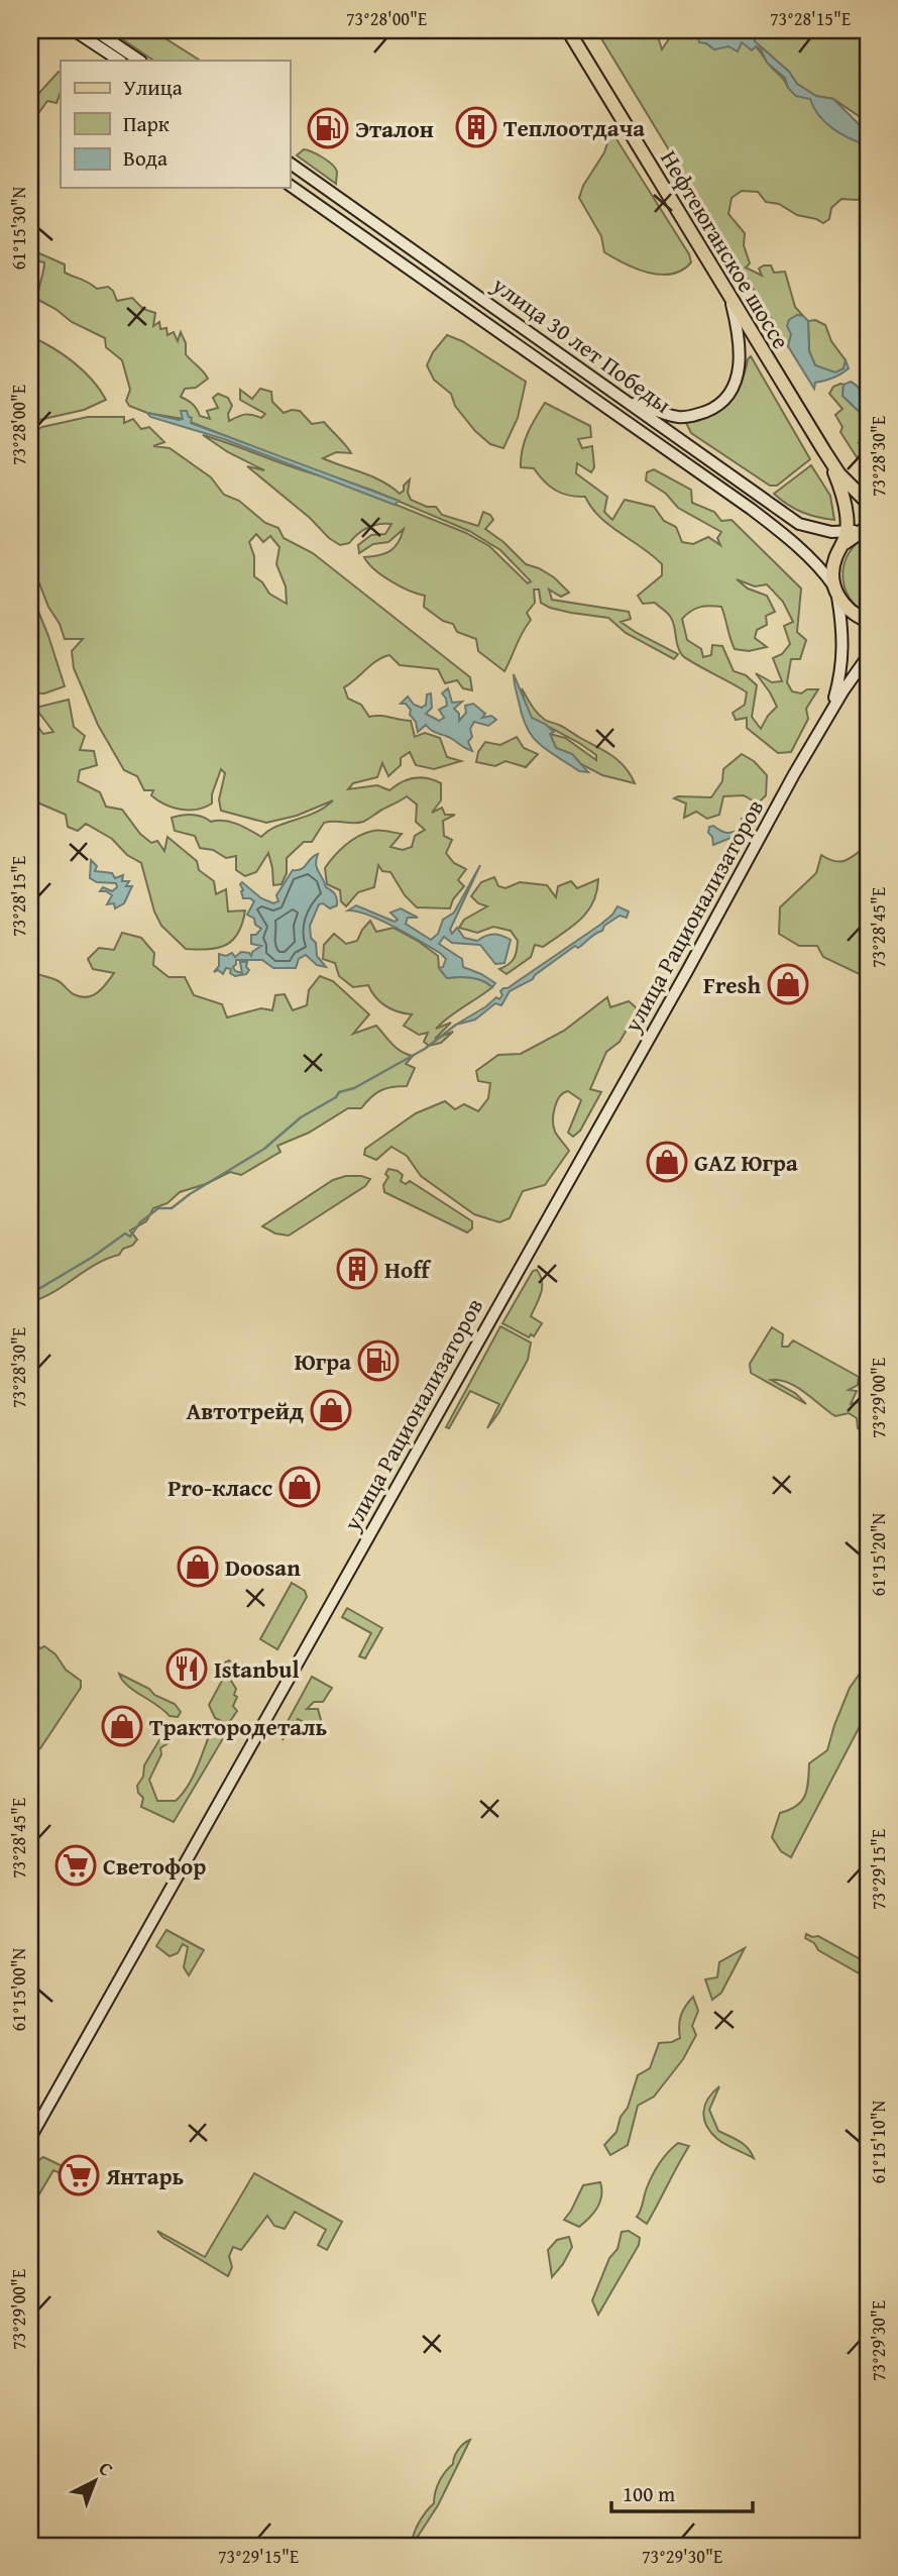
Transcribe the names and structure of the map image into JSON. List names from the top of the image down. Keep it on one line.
{"streets":{"main road":["Нефтеюганское шоссе","улица 30 лет Победы","улица Рационализаторов"]},"places":{"building":["Теплоотдача","Hoff"],"fuel station":["Эталон","Югра"],"shop":["Fresh","GAZ Югра","Автотрейд","Pro-класс","Doosan","Трактородеталь"],"restaurant":["Istanbul"],"supermarket":["Светофор","Янтарь"]},"legend":["Улица","Парк","Вода"],"scale_bar":"100 m","north":"top right","coordinates":["73°28'00\"E","73°28'15\"E","61°15'30\"N","73°28'30\"E","73°28'45\"E","73°29'00\"E","61°15'20\"N","73°29'15\"E","61°15'00\"N","61°15'10\"N","73°29'30\"E"]}
